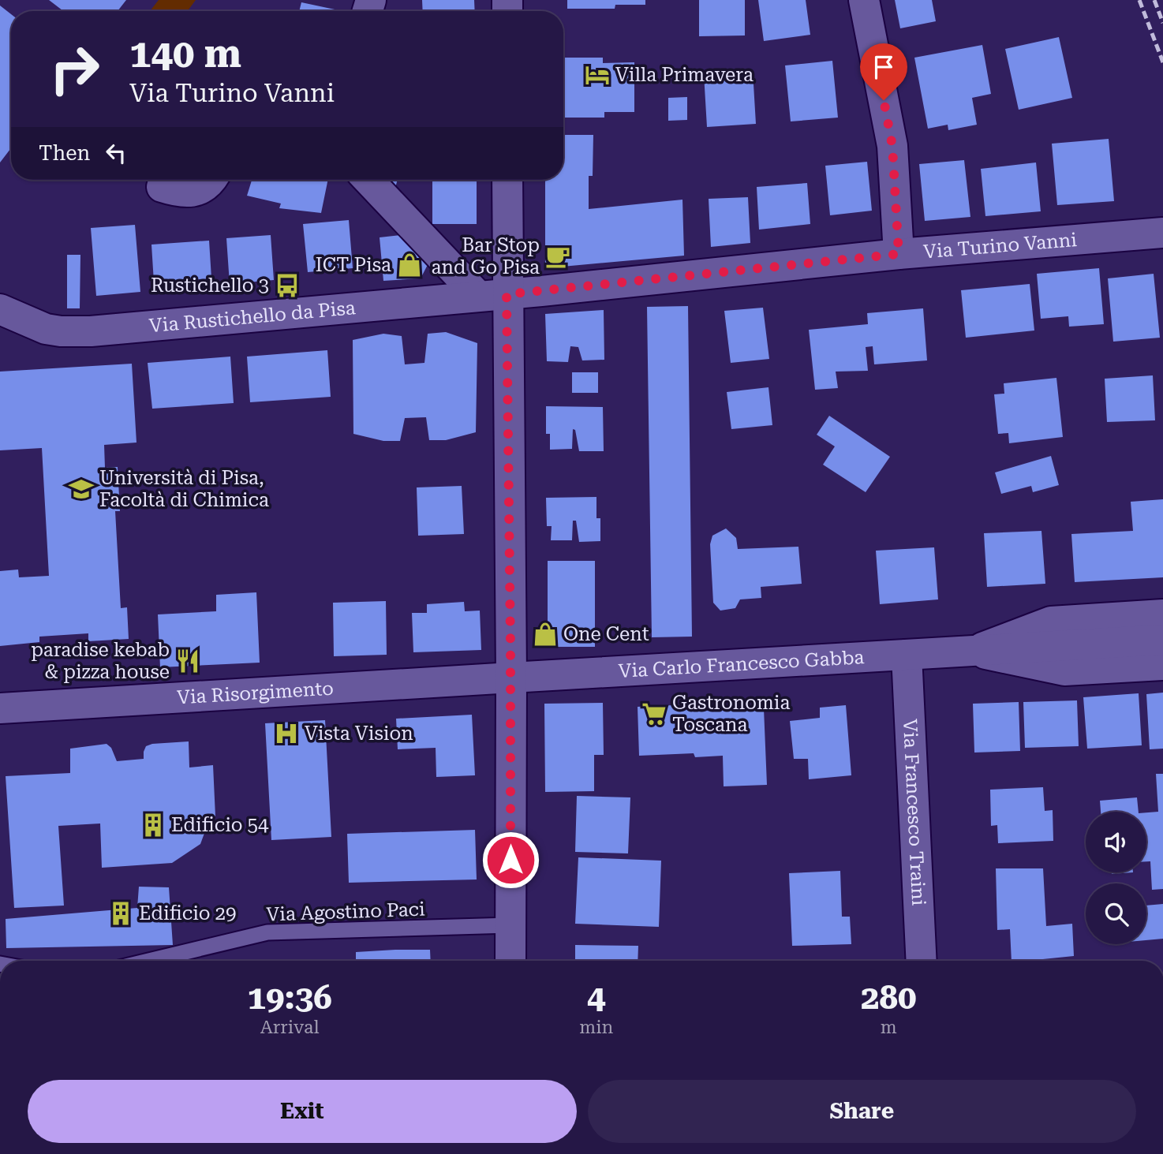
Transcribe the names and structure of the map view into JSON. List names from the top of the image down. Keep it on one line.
{"streets":{"street":["Via Turino Vanni","Via Rustichello da Pisa","Via Carlo Francesco Gabba","Via Risorgimento","Via Francesco Traini"],"lane":["Via Agostino Paci"]},"crossings":[["Via Turino Vanni","Via Rustichello da Pisa"],["Via Carlo Francesco Gabba","Via Risorgimento"],["Via Carlo Francesco Gabba","Via Francesco Traini"]],"places":{"hotel":["Villa Primavera"],"cafe":["Bar Stop and Go Pisa"],"shop":["ICT Pisa","One Cent"],"bus stop":["Rustichello 3"],"school or university":["Università di Pisa, Facoltà di Chimica"],"restaurant":["paradise kebab & pizza house"],"supermarket":["Gastronomia Toscana"],"hospital":["Vista Vision"],"building":["Edificio 54","Edificio 29"]},"page":{"turn":["140 m","Via Turino Vanni"],"then":"Then","eta":["19:36","Arrival","4","min","280","m"],"buttons":["Exit","Share"]}}
